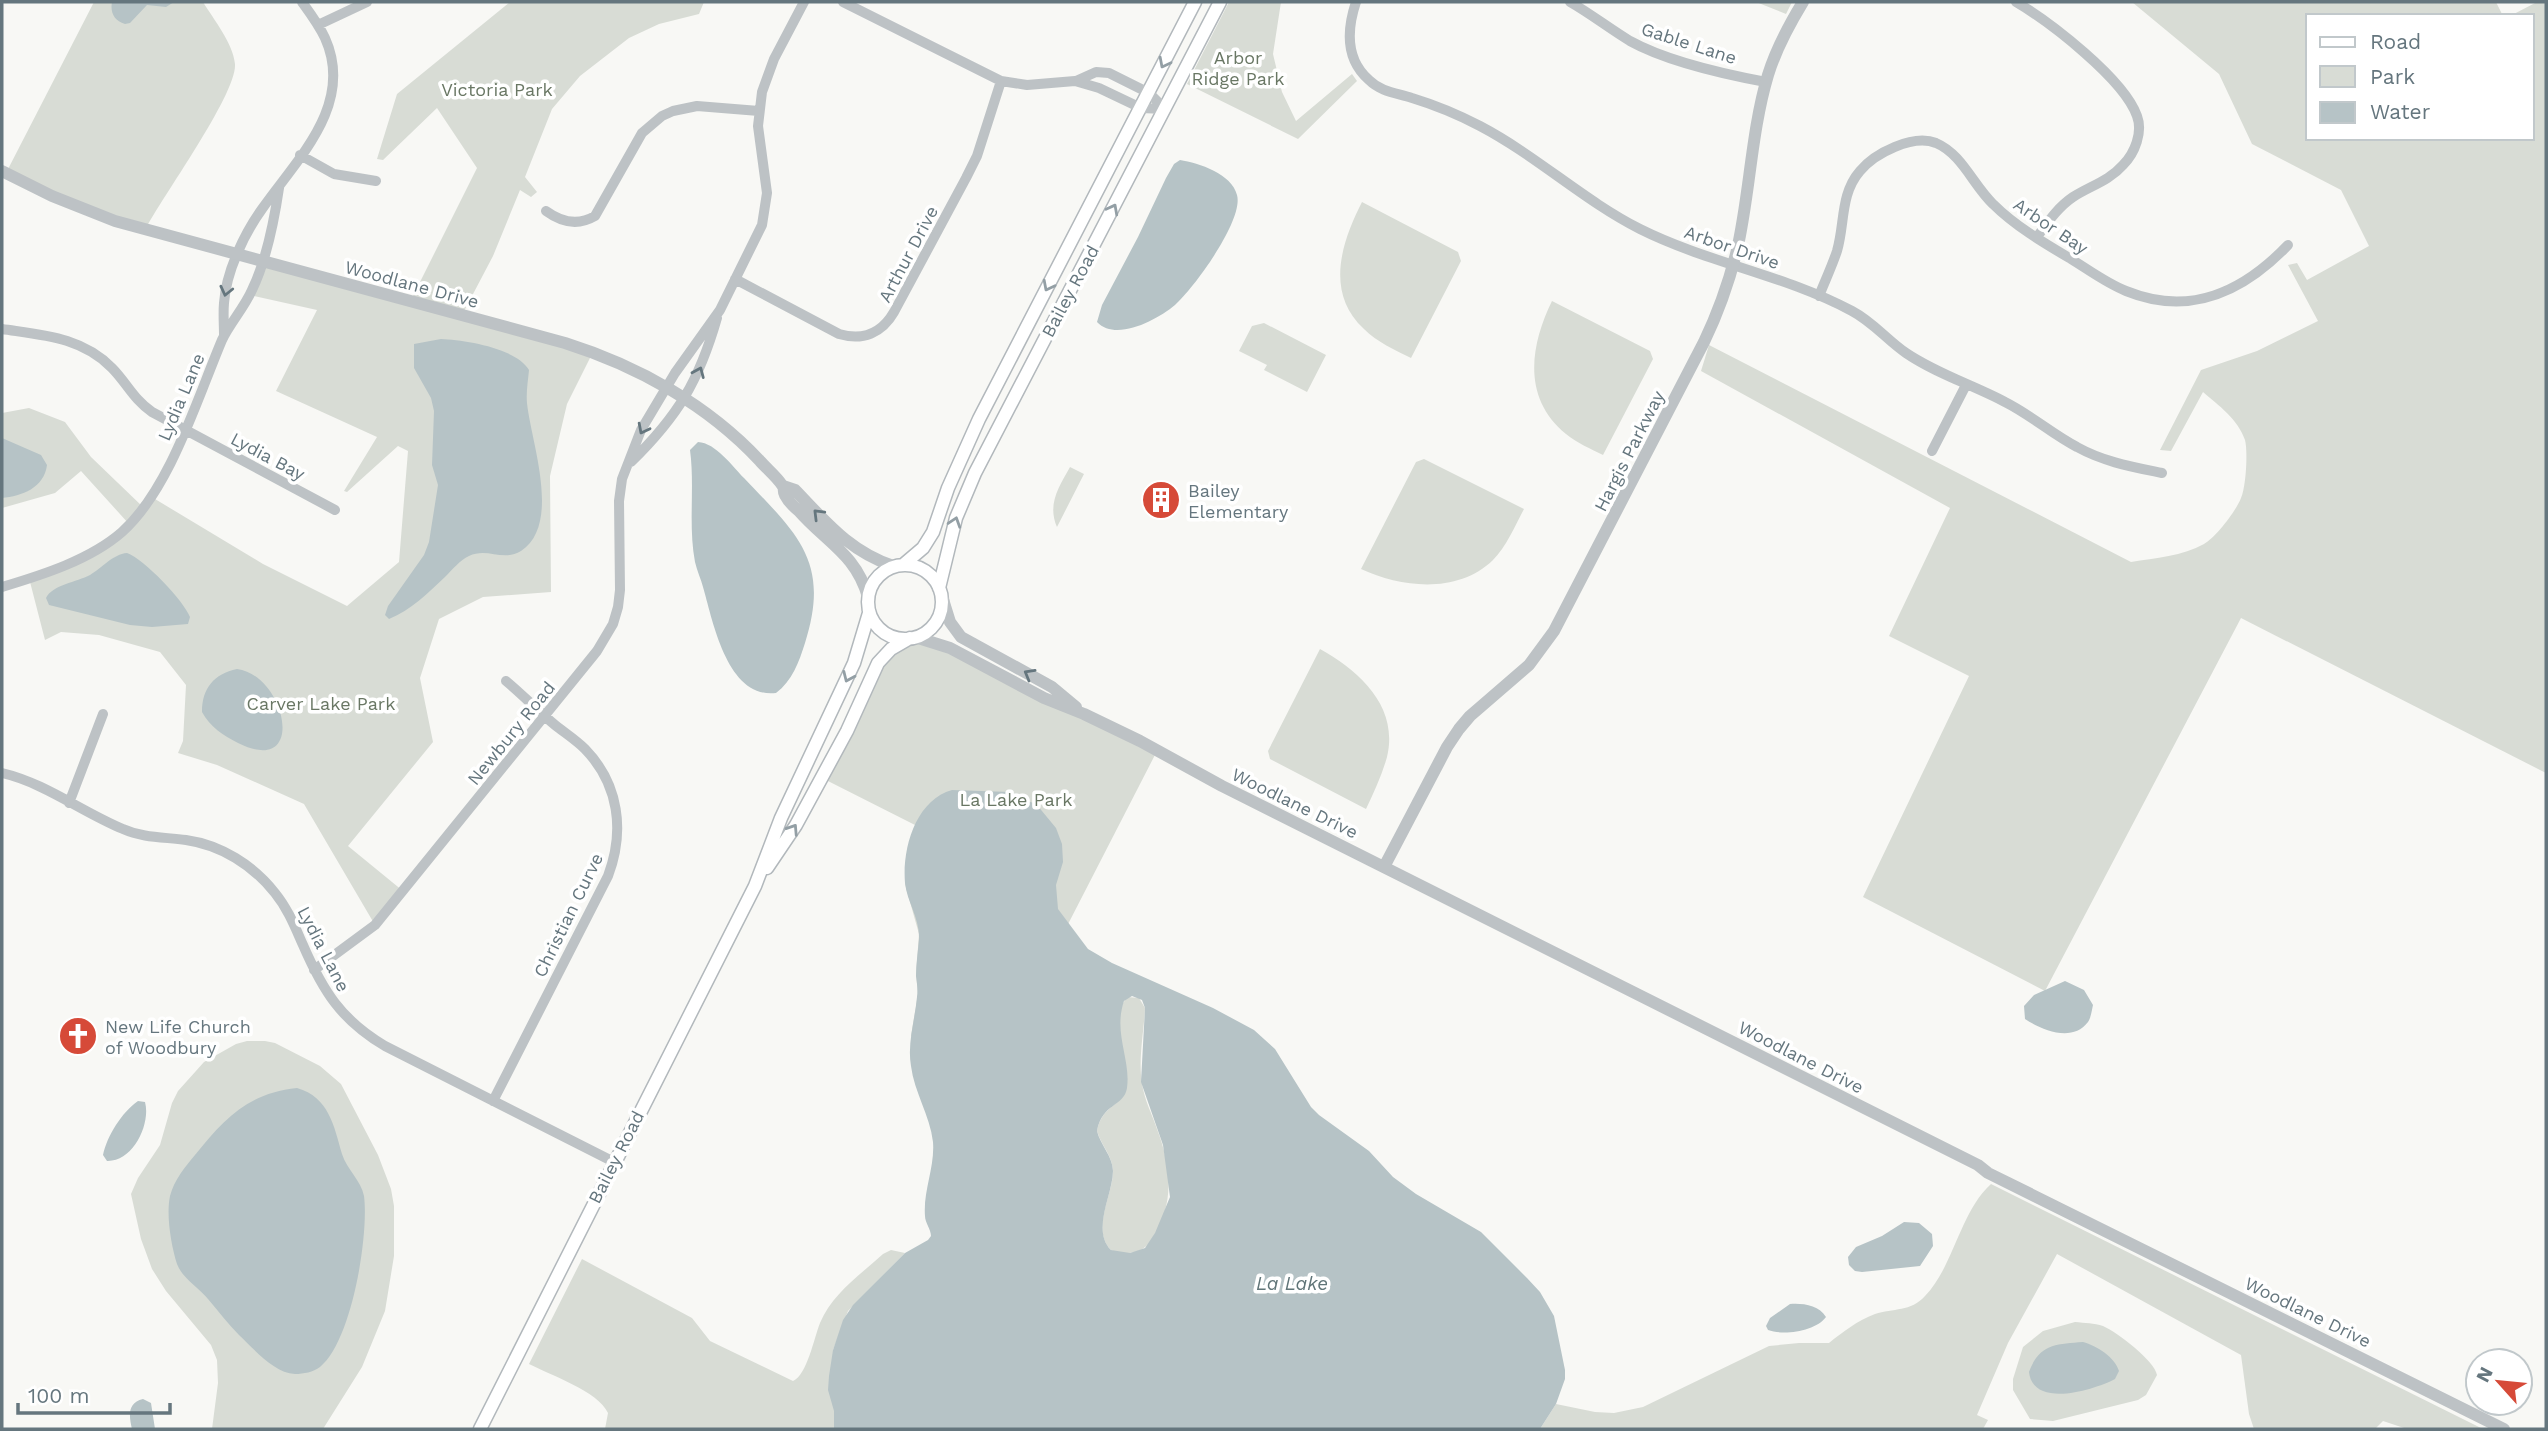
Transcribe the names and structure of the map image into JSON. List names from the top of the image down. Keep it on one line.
{"streets":{"main road":["Bailey Road"],"street":["Gable Lane","Arbor Bay","Arbor Drive","Arthur Drive","Woodlane Drive","Lydia Lane","Hargis Parkway","Lydia Bay","Newbury Road","Christian Curve"]},"crossings":[["Gable Lane","Hargis Parkway"],["Arbor Bay","Arbor Drive"],["Arbor Drive","Hargis Parkway"],["Arthur Drive","Newbury Road"],["Woodlane Drive","Bailey Road"],["Woodlane Drive","Lydia Lane"],["Woodlane Drive","Hargis Parkway"],["Woodlane Drive","Newbury Road"],["Bailey Road","Lydia Lane"],["Lydia Lane","Lydia Bay"],["Lydia Lane","Newbury Road"],["Lydia Lane","Christian Curve"],["Newbury Road","Christian Curve"]],"water":["La Lake"],"parks":["Arbor Ridge Park","Victoria Park","Carver Lake Park","La Lake Park"],"places":{"building":["Bailey Elementary"],"church":["New Life Church of Woodbury"]},"legend":["Road","Park","Water"],"scale_bar":"100 m","north":"top left"}
